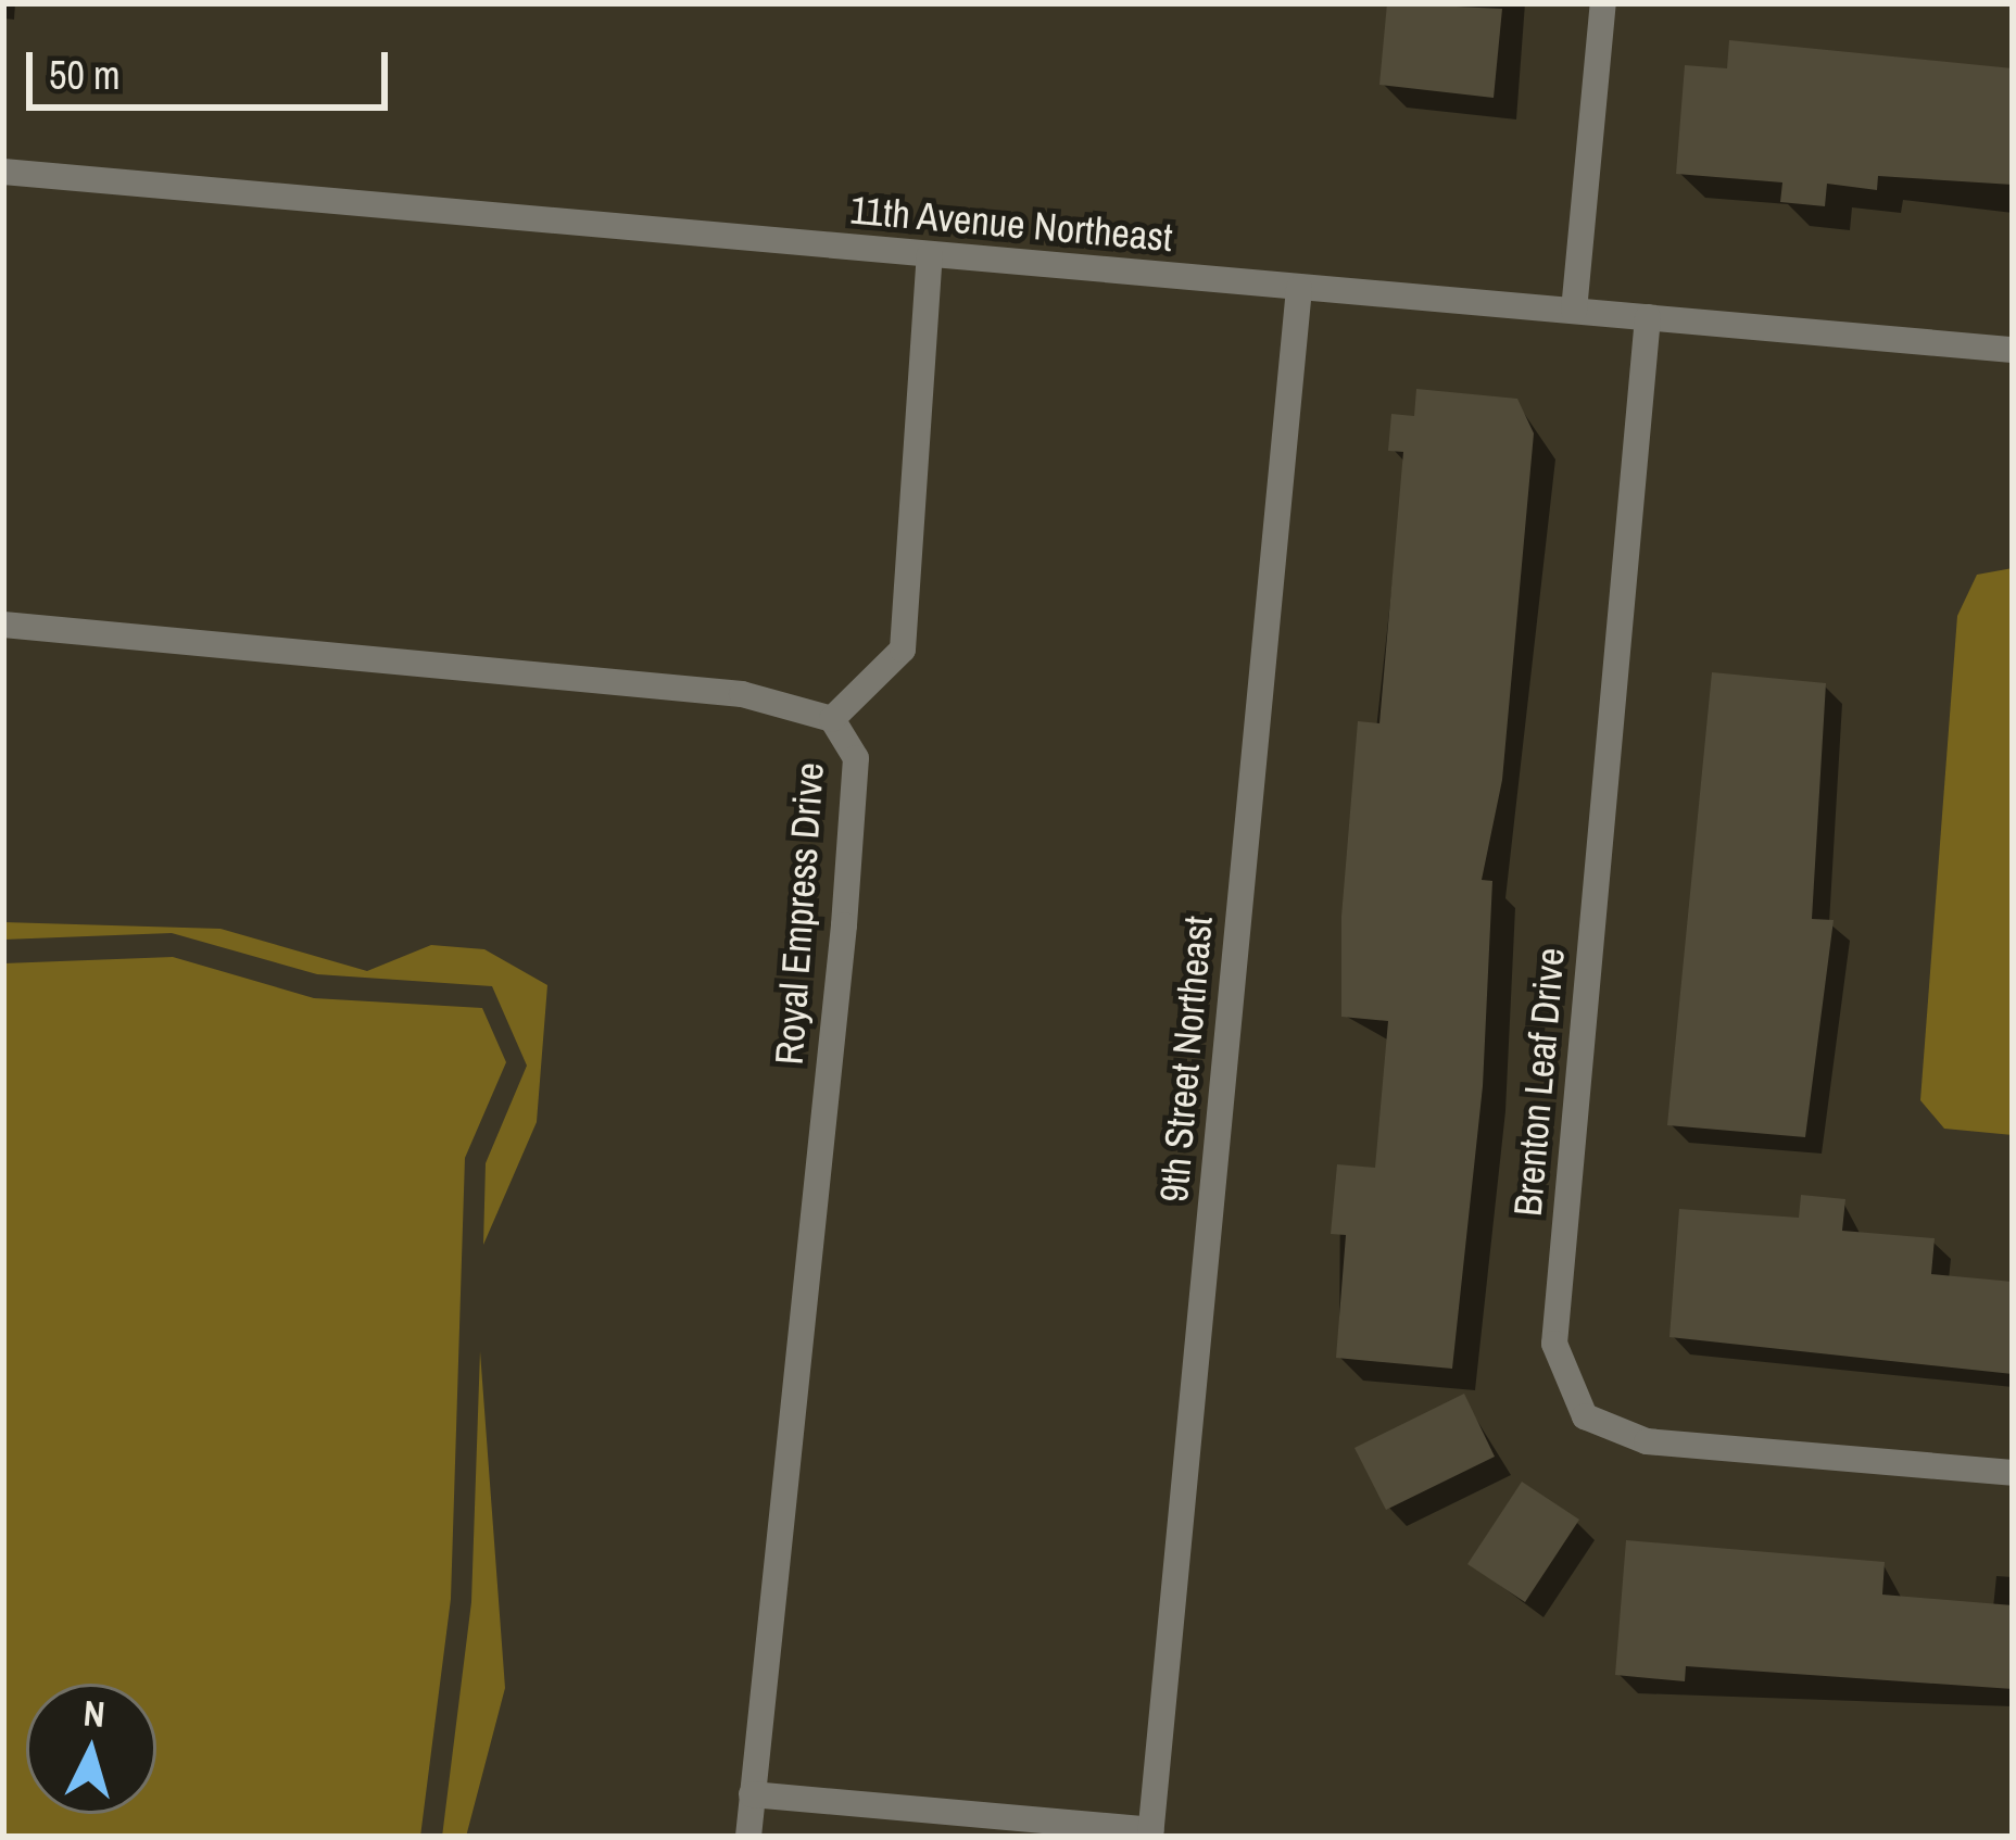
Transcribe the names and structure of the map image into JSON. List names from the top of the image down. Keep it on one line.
{"streets":{"street":["11th Avenue Northeast","Royal Empress Drive","9th Street Northeast","Brenton Leaf Drive"]},"crossings":[["11th Avenue Northeast","9th Street Northeast"],["11th Avenue Northeast","Brenton Leaf Drive"]],"scale_bar":"50 m","north":"top"}
